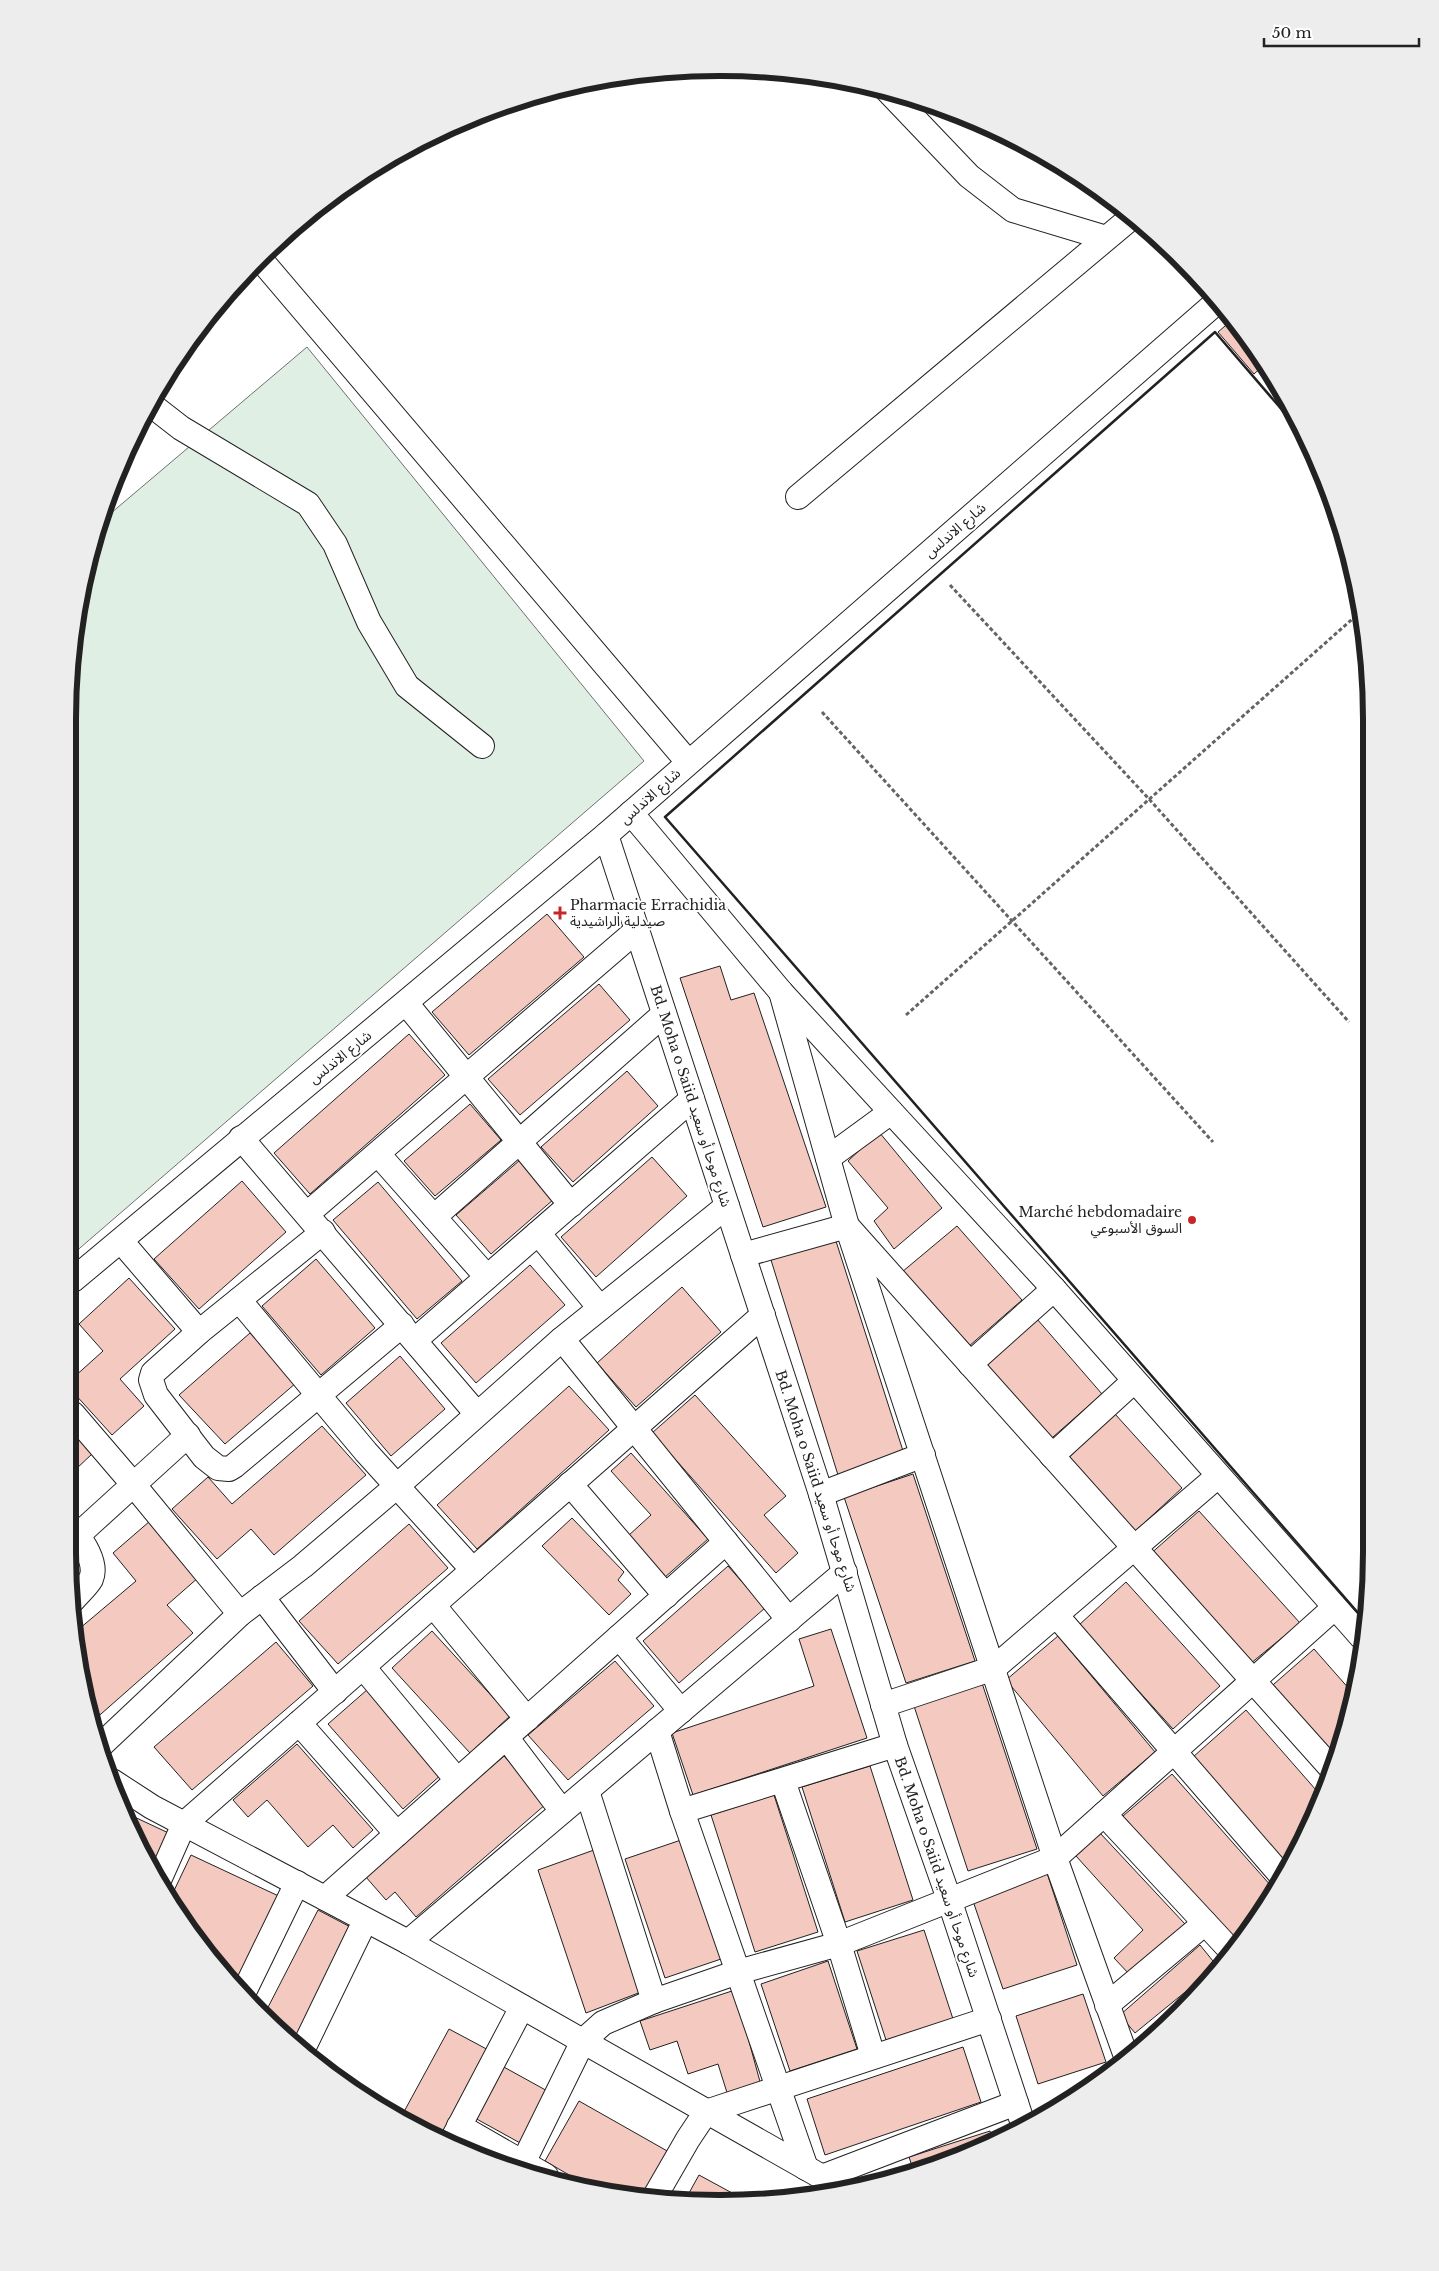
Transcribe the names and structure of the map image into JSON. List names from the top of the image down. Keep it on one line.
{"streets":{"street":["شارع الاندلس","Bd. Moha o Saiid شارع موحا أو سعيد"]},"crossings":[["شارع الاندلس","Bd. Moha o Saiid شارع موحا أو سعيد"]],"places":{"health":["Pharmacie Errachidia صيدلية الراشيدية"],"other":["Marché hebdomadaire السوق الأسبوعي"]},"scale_bar":"50 m"}
